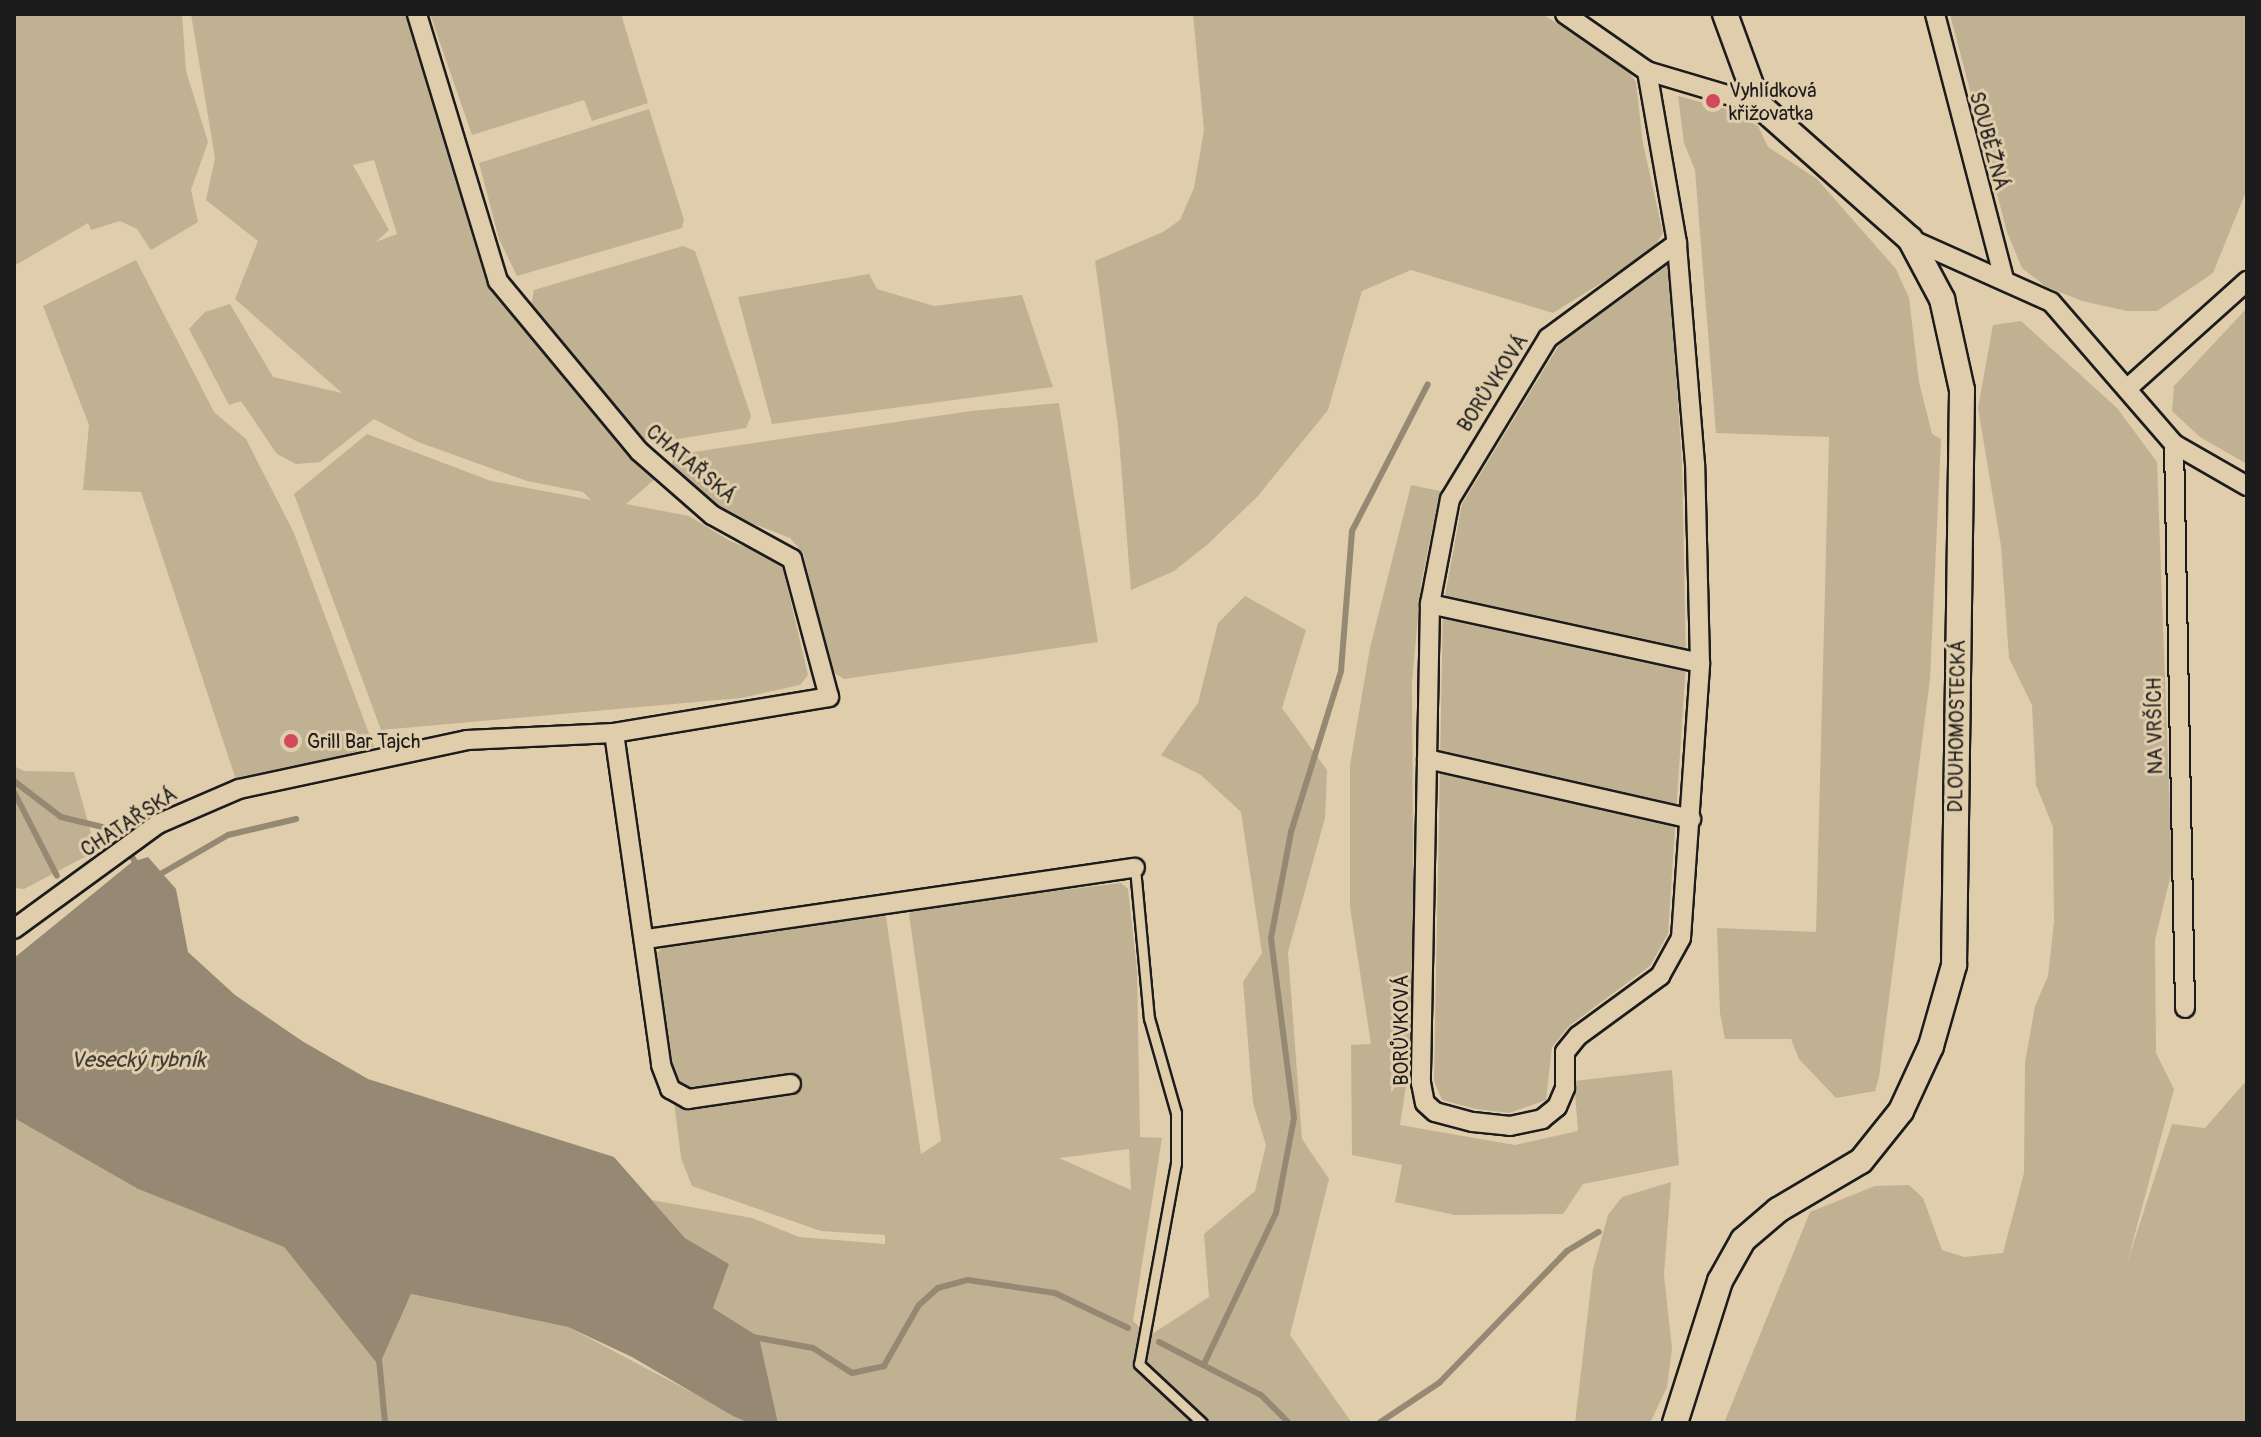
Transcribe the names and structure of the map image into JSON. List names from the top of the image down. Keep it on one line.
{"streets":{"street":["SOUBĚŽNÁ","BORŮVKOVÁ","CHATAŘSKÁ","DLOUHOMOSTECKÁ","NA VRŠÍCH"]},"water":["Vesecký rybník"],"places":["Vyhlídková křižovatka","Grill Bar Tajch"]}
